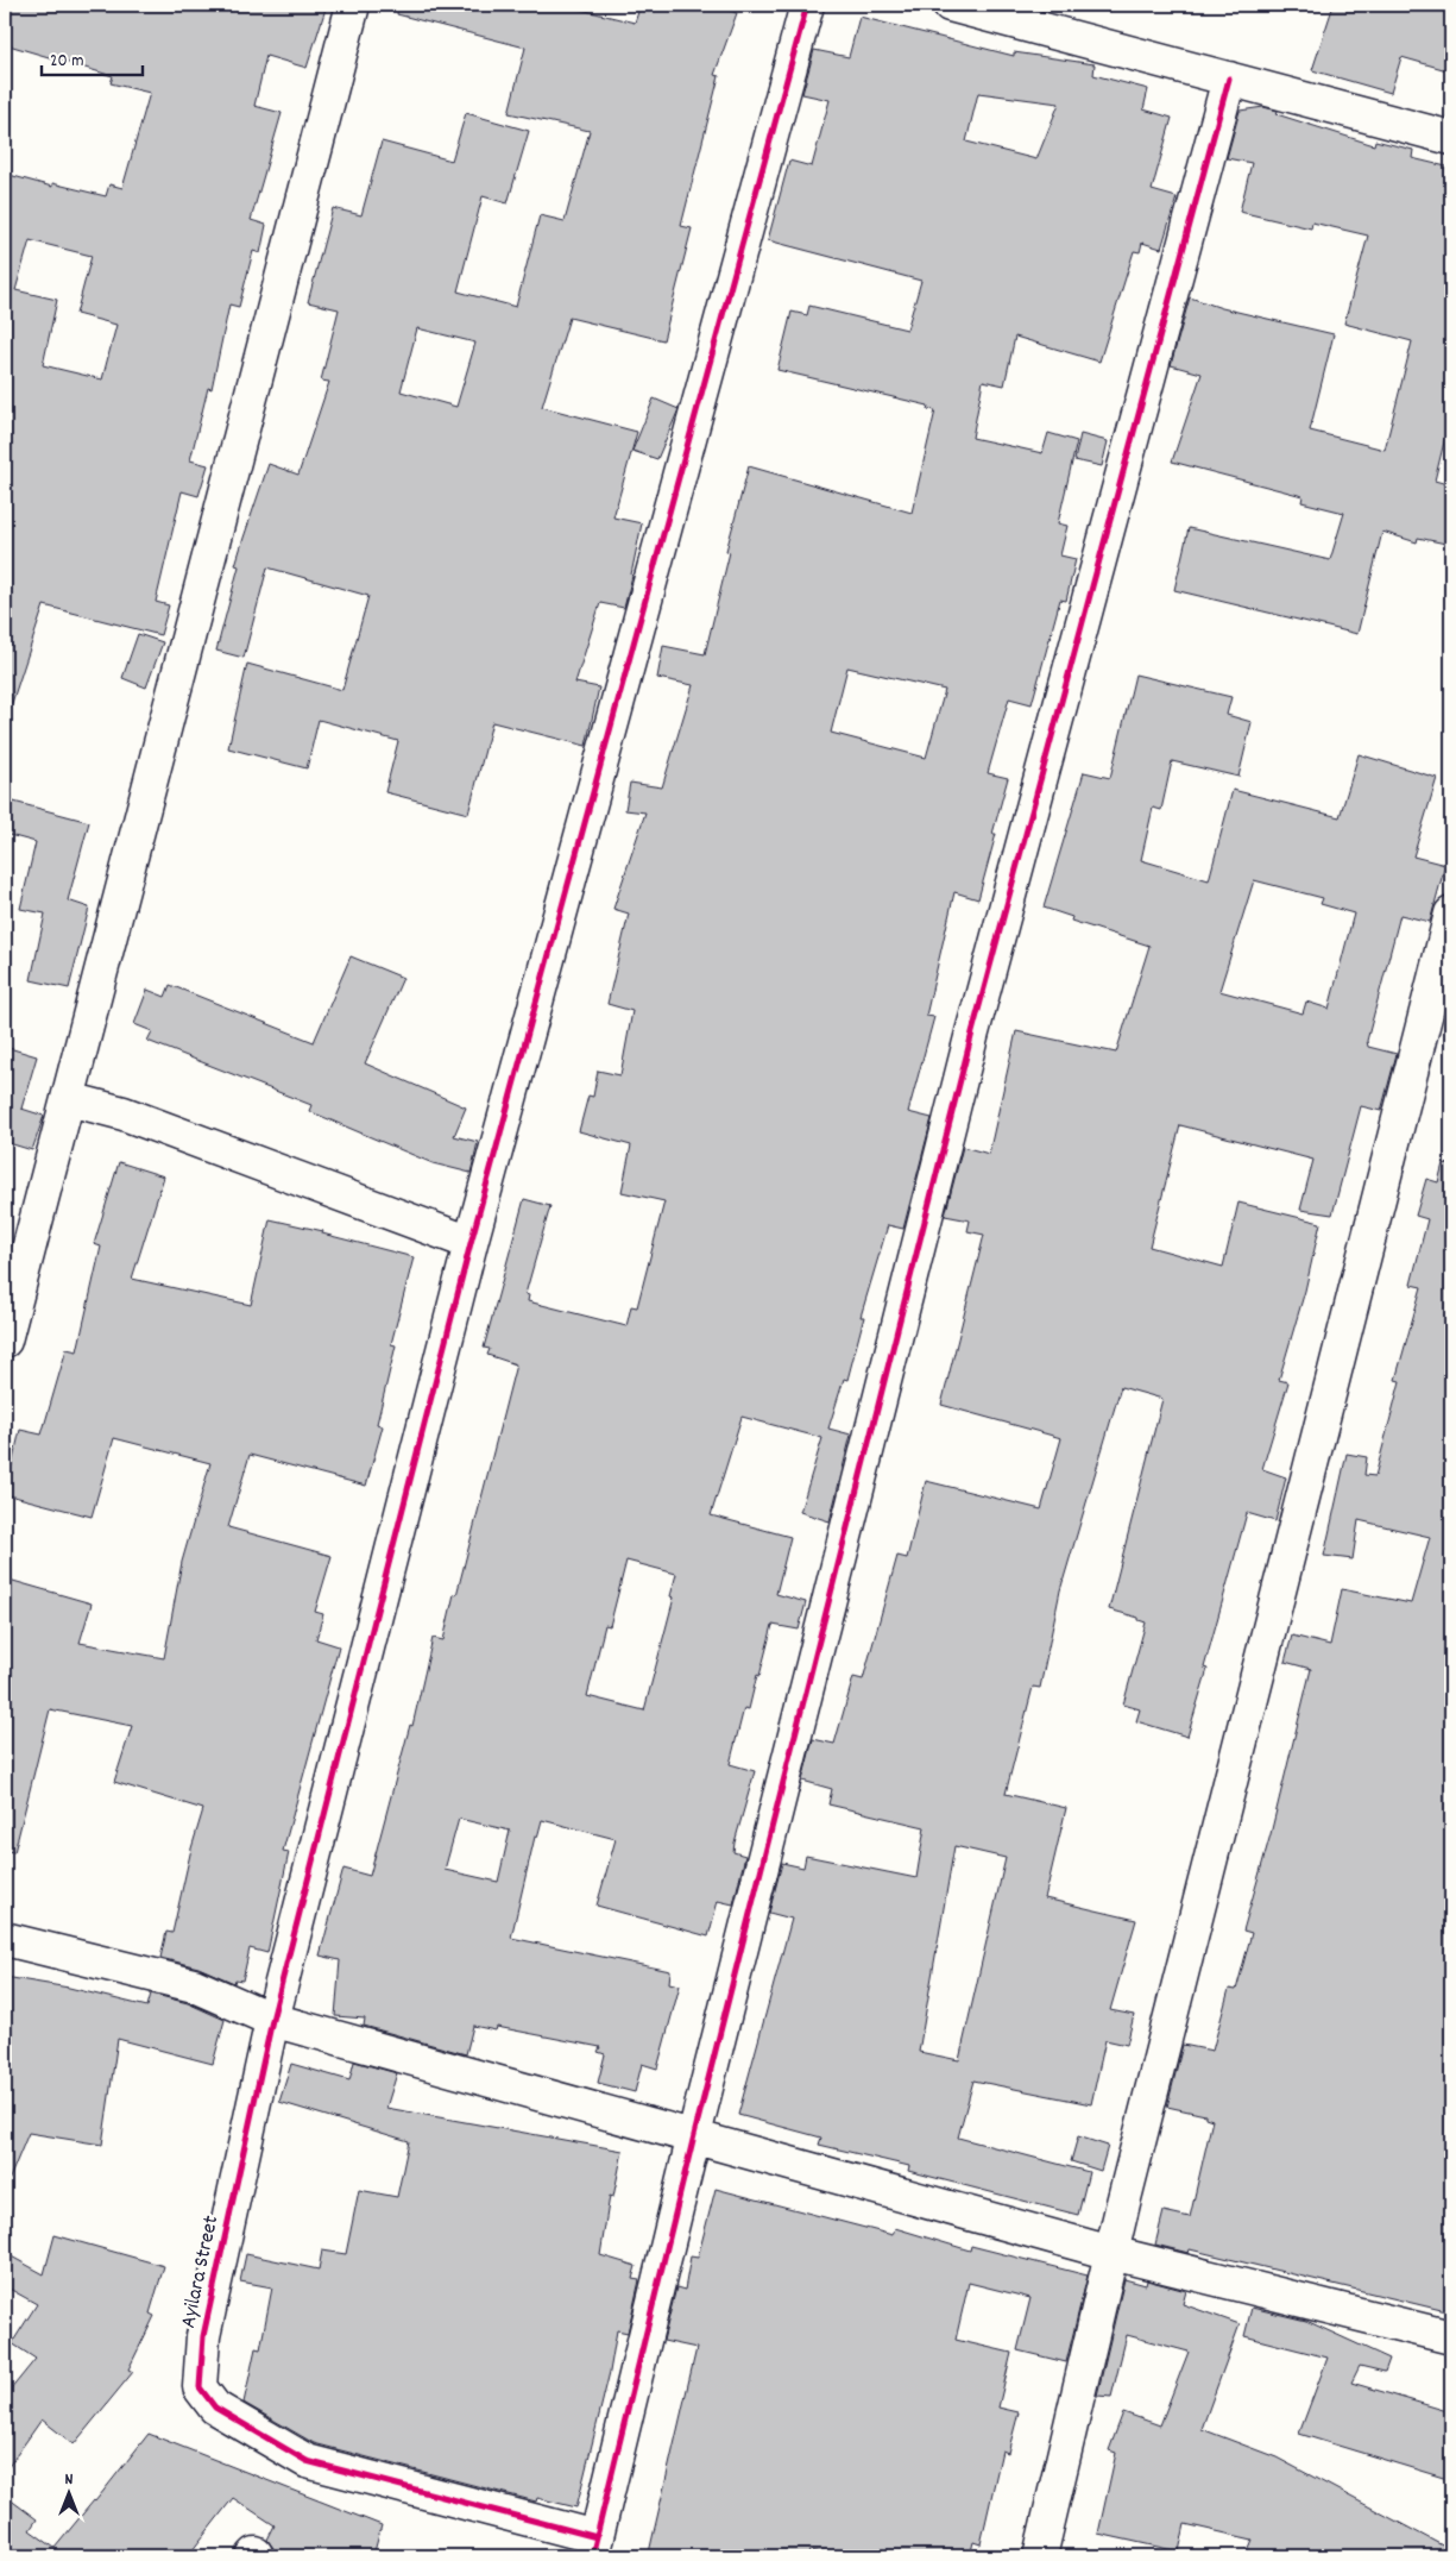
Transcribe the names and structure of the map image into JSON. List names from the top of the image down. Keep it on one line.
{"streets":{"street":["Ayilara Street"]},"scale_bar":"20 m","north":"top"}
